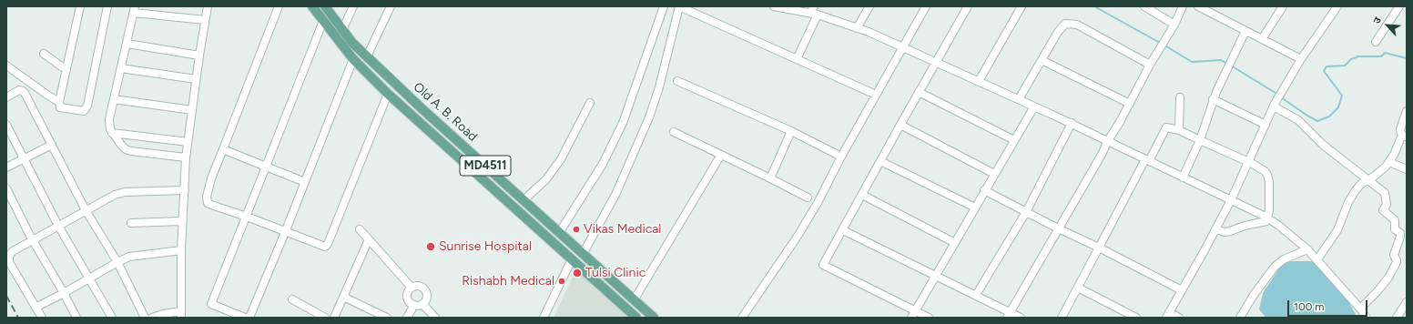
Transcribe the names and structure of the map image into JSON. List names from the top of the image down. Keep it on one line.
{"streets":{"main road":["Old A. B. Road","MD4511"]},"places":["Vikas Medical","Sunrise Hospital","Tulsi Clinic","Rishabh Medical"],"scale_bar":"100 m","north":"top left"}
